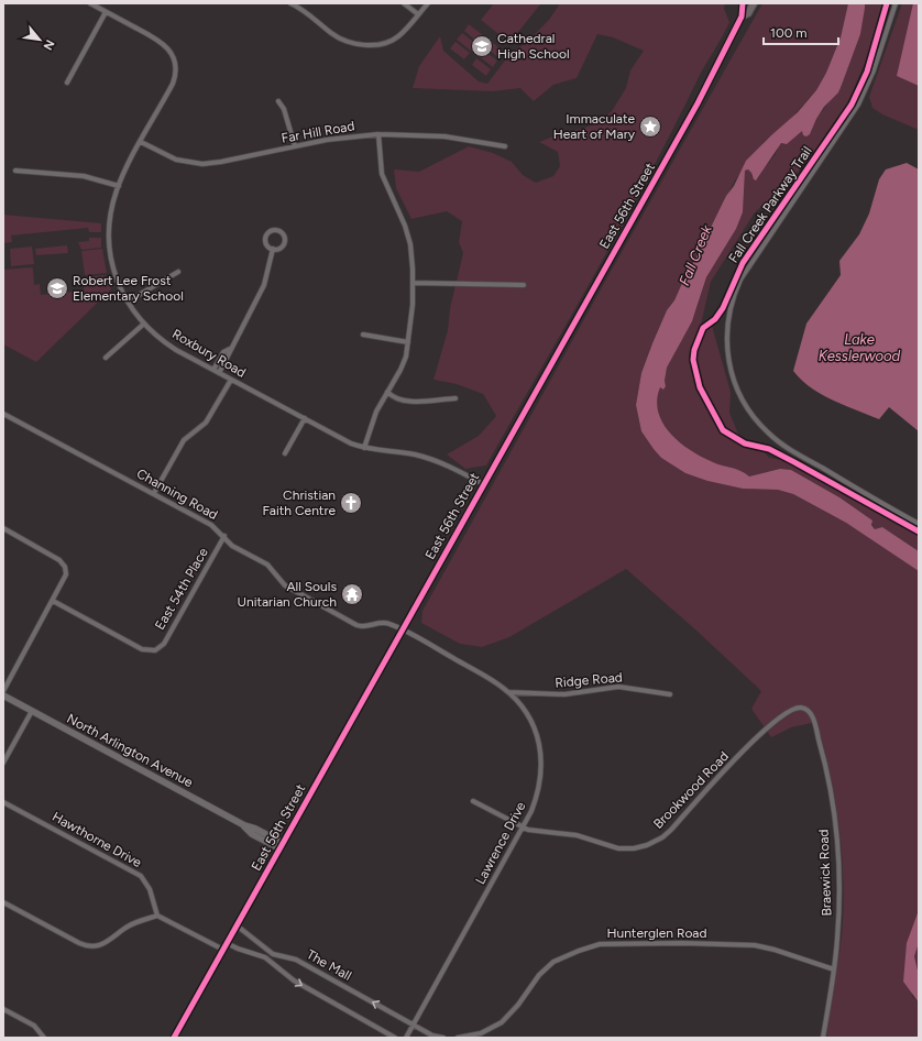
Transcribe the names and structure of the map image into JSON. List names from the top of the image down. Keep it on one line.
{"streets":{"main road":["East 56th Street","North Arlington Avenue"],"street":["Far Hill Road","Roxbury Road","Channing Road","East 54th Place","Ridge Road","Brookwood Road","Hawthorne Drive","Lawrence Drive","Braewick Road","Hunterglen Road","The Mall"],"cycle path":["Fall Creek Parkway Trail"]},"crossings":[["Far Hill Road","Roxbury Road"],["East 56th Street","Roxbury Road"],["East 56th Street","Channing Road"],["East 56th Street","North Arlington Avenue"],["East 56th Street","Lawrence Drive"],["East 56th Street","The Mall"],["Channing Road","East 54th Place"],["Channing Road","Lawrence Drive"],["Ridge Road","Lawrence Drive"],["Brookwood Road","Lawrence Drive"],["Brookwood Road","Braewick Road"],["Lawrence Drive","The Mall"],["Braewick Road","Hunterglen Road"]],"water":["Fall Creek","Lake Kesslerwood"],"places":{"school or university":["Cathedral High School","Robert Lee Frost Elementary School"],"place":["Immaculate Heart of Mary"],"church":["Christian Faith Centre"],"temple":["All Souls Unitarian Church"]},"scale_bar":"100 m","north":"bottom right"}
